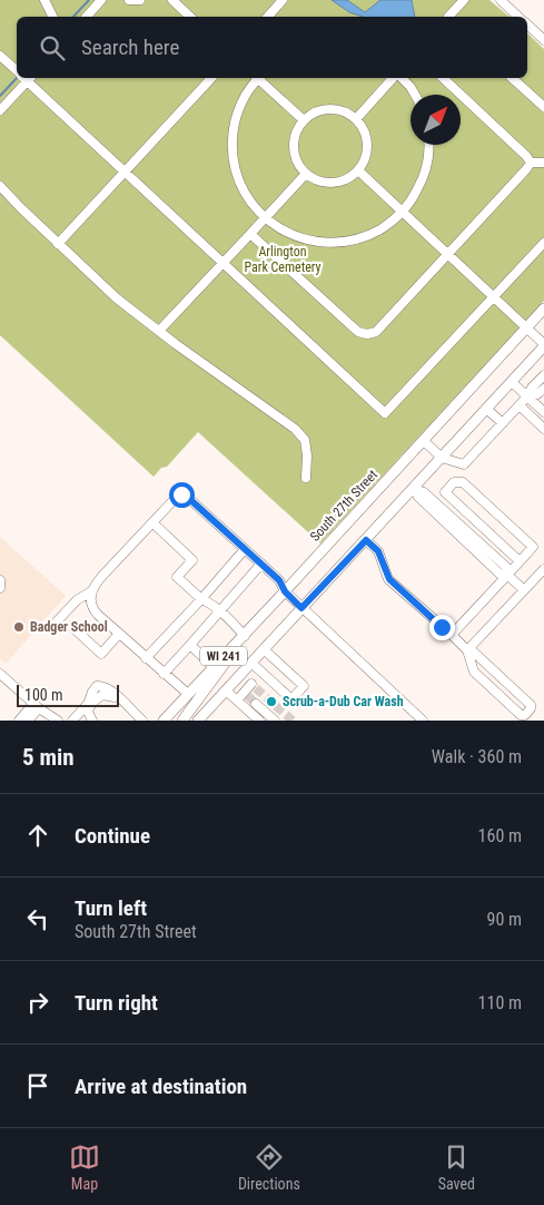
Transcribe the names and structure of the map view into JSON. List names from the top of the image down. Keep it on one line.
{"streets":{"main road":["South 27th Street","WI 241"]},"crossings":[["South 27th Street","WI 241"]],"parks":["Arlington Park Cemetery"],"places":["Badger School","Scrub-a-Dub Car Wash"],"scale_bar":"100 m","north":"top right","page":{"search":"Search here","scale":"100 m","heading":["5 min","Walk · 360 m"],"list":[["Continue","160 m"],["Turn left","South 27th Street","90 m"],["Turn right","110 m"],"Arrive at destination"],"nav":["Map","Directions","Saved"]}}
